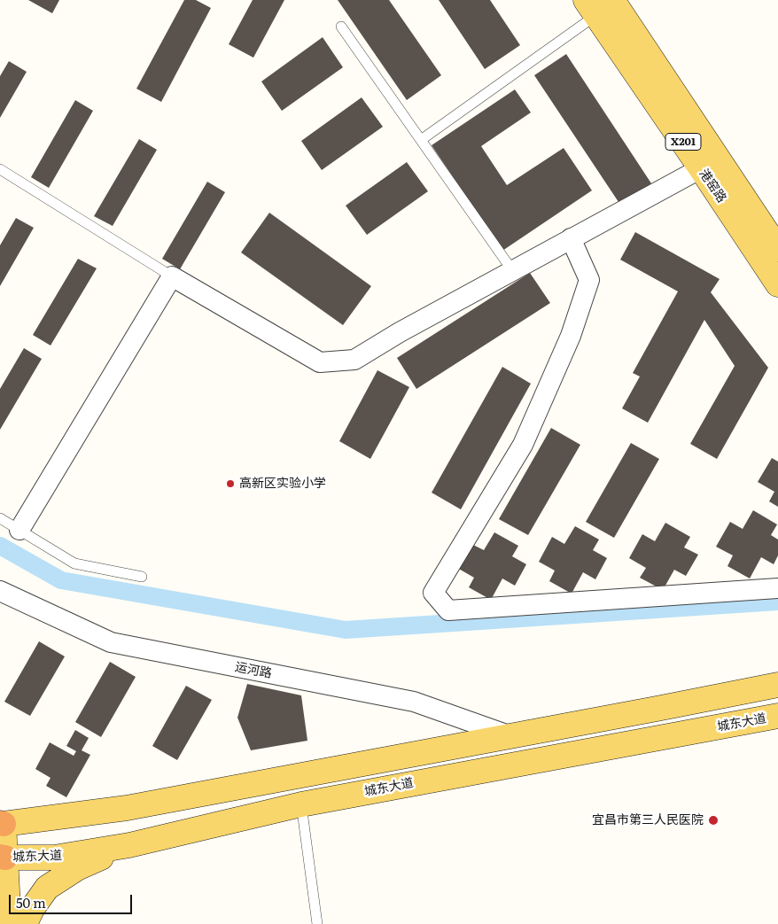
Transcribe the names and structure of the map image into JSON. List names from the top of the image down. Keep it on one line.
{"streets":{"main road":["X201","港窑路","城东大道"],"street":["运河路"]},"places":["高新区实验小学","宜昌市第三人民医院"],"scale_bar":"50 m"}
